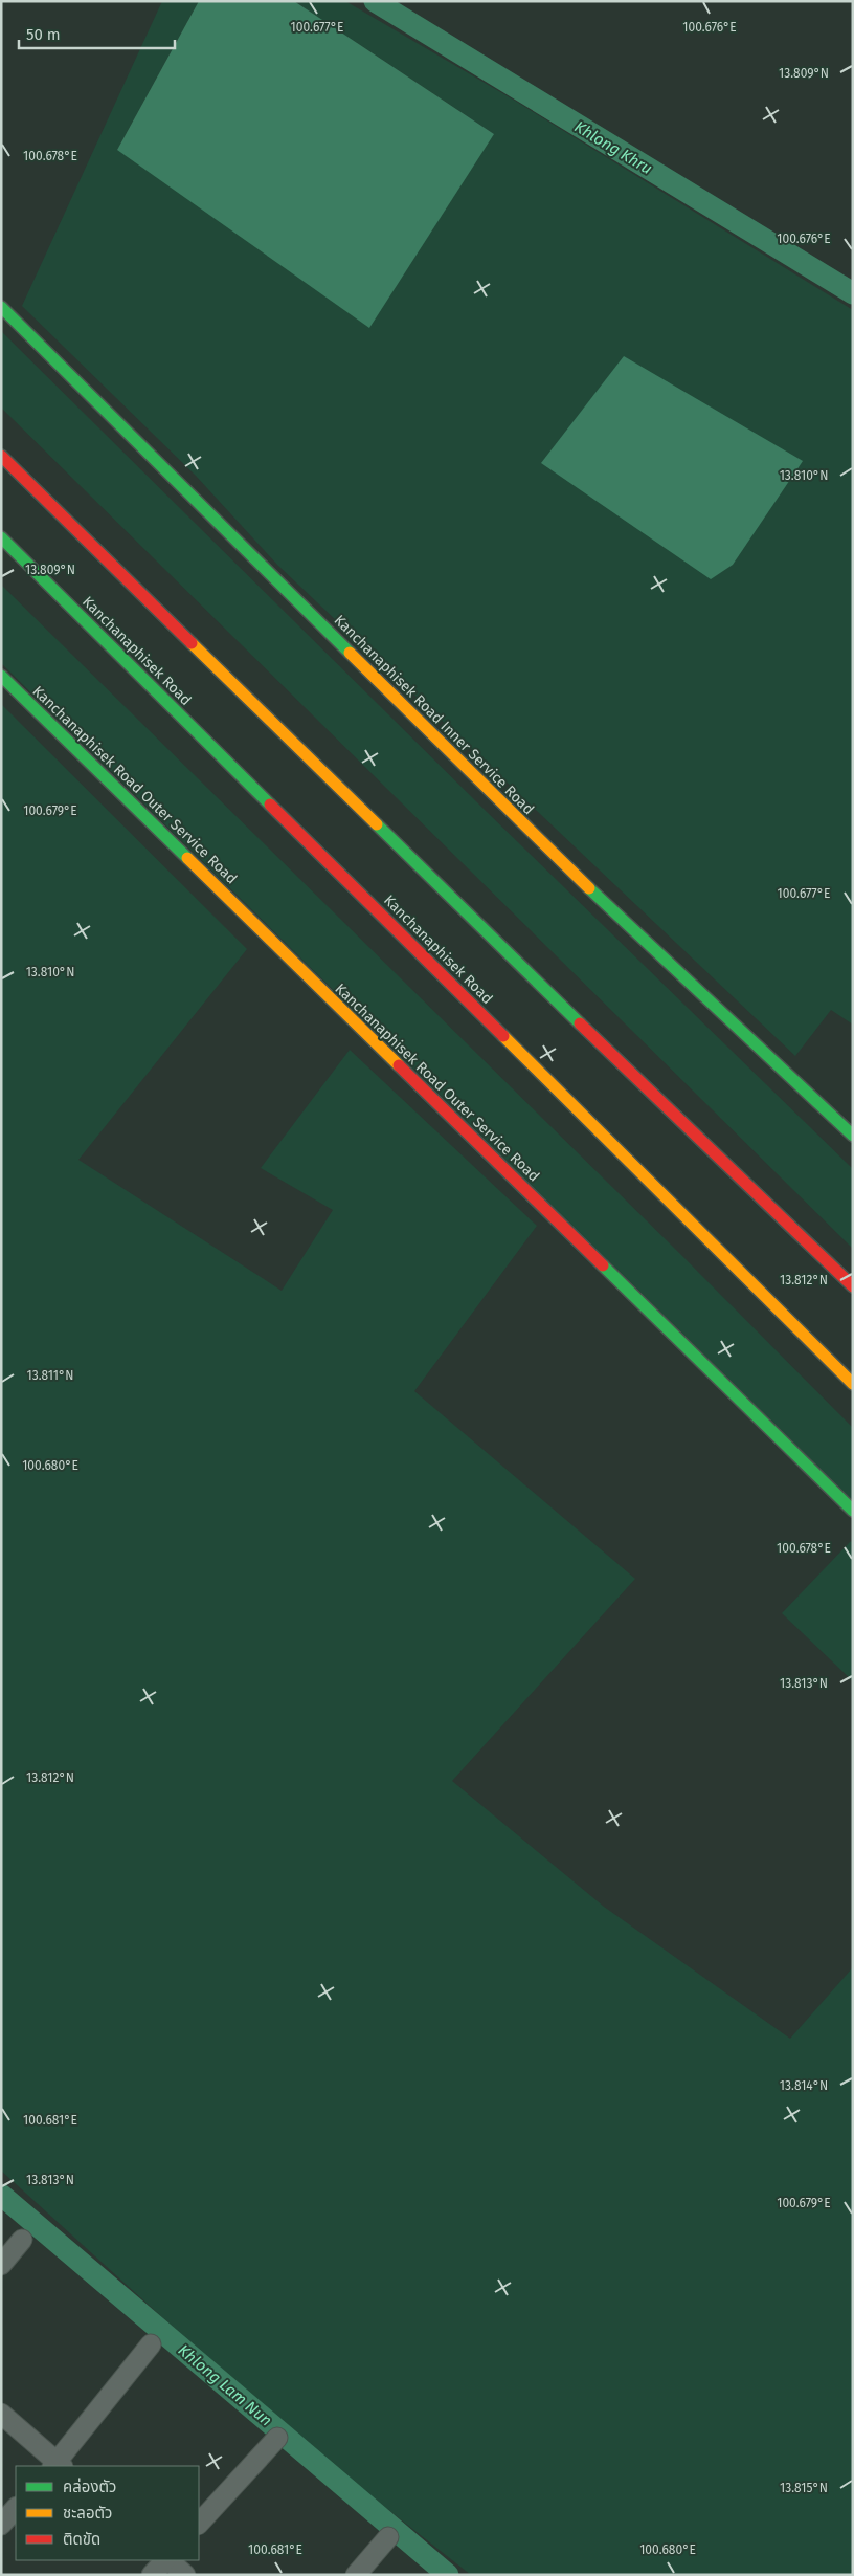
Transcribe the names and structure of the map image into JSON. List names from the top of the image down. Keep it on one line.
{"streets":{"main road":["Kanchanaphisek Road","Kanchanaphisek Road Inner Service Road","Kanchanaphisek Road Outer Service Road"]},"water":["Khlong Khru","Khlong Lam Nun"],"legend":["คล่องตัว","ชะลอตัว","ติดขัด"],"scale_bar":"50 m","coordinates":["100.677°E","100.676°E","13.809°N","100.678°E","13.810°N","100.679°E","13.812°N","13.811°N","100.680°E","13.813°N","13.814°N","100.681°E","13.815°N"]}
